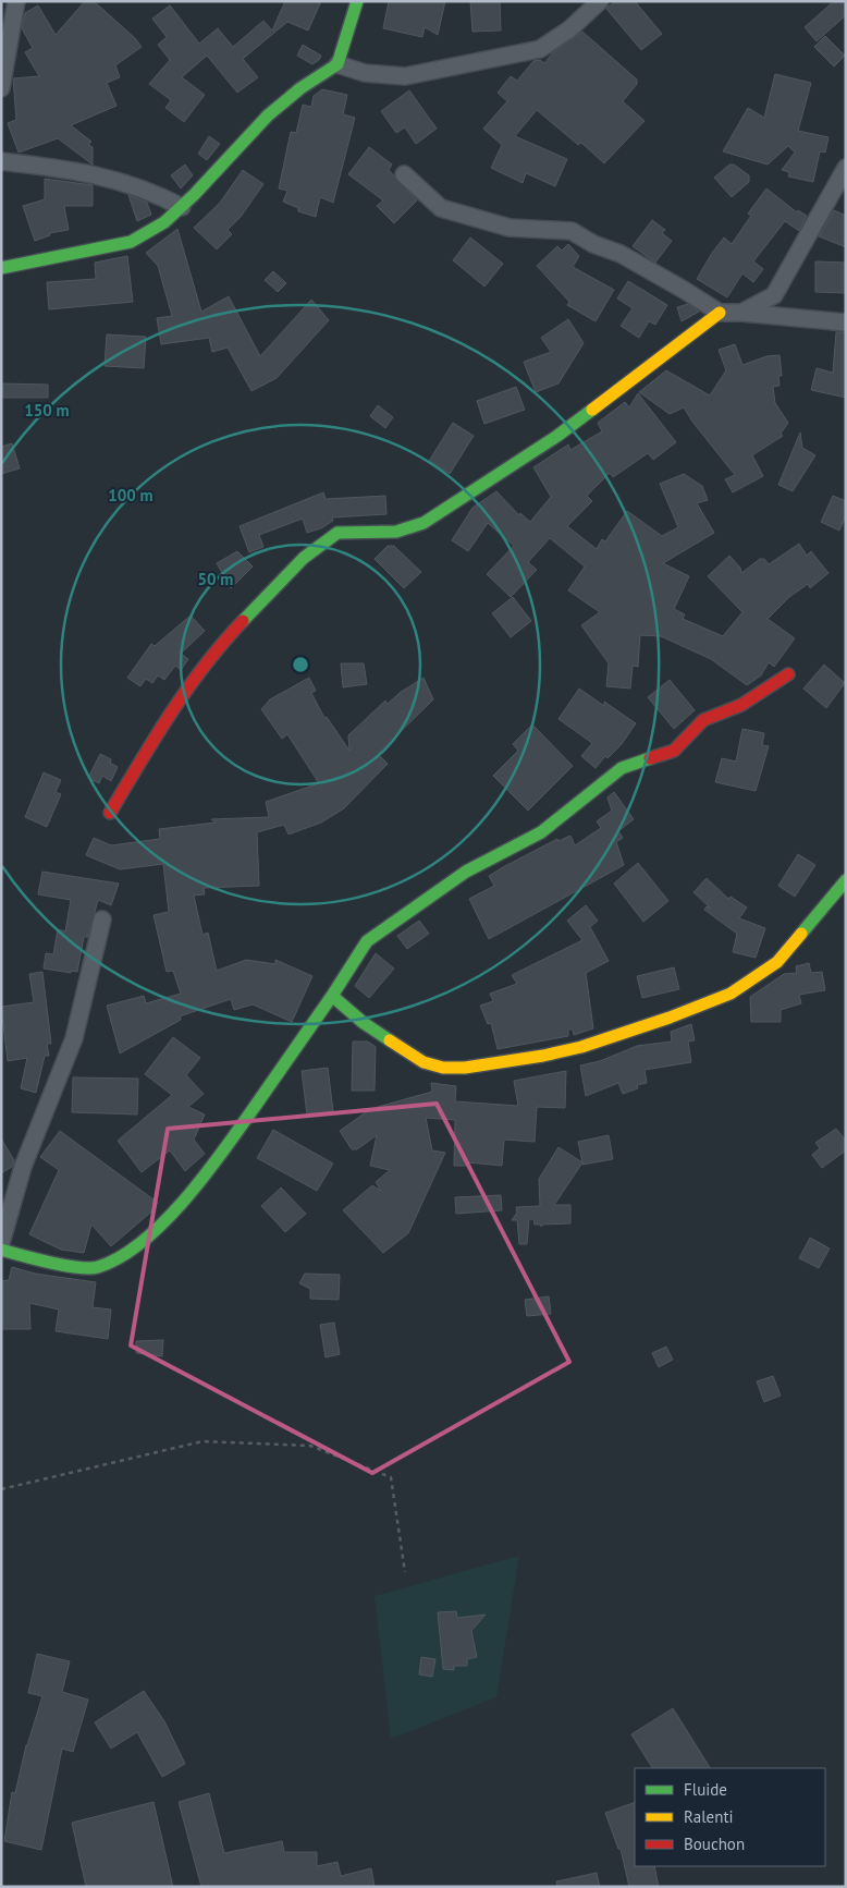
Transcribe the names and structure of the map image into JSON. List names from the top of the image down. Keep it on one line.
{"legend":["Fluide","Ralenti","Bouchon"],"rings":["150 m","100 m","50 m"]}
